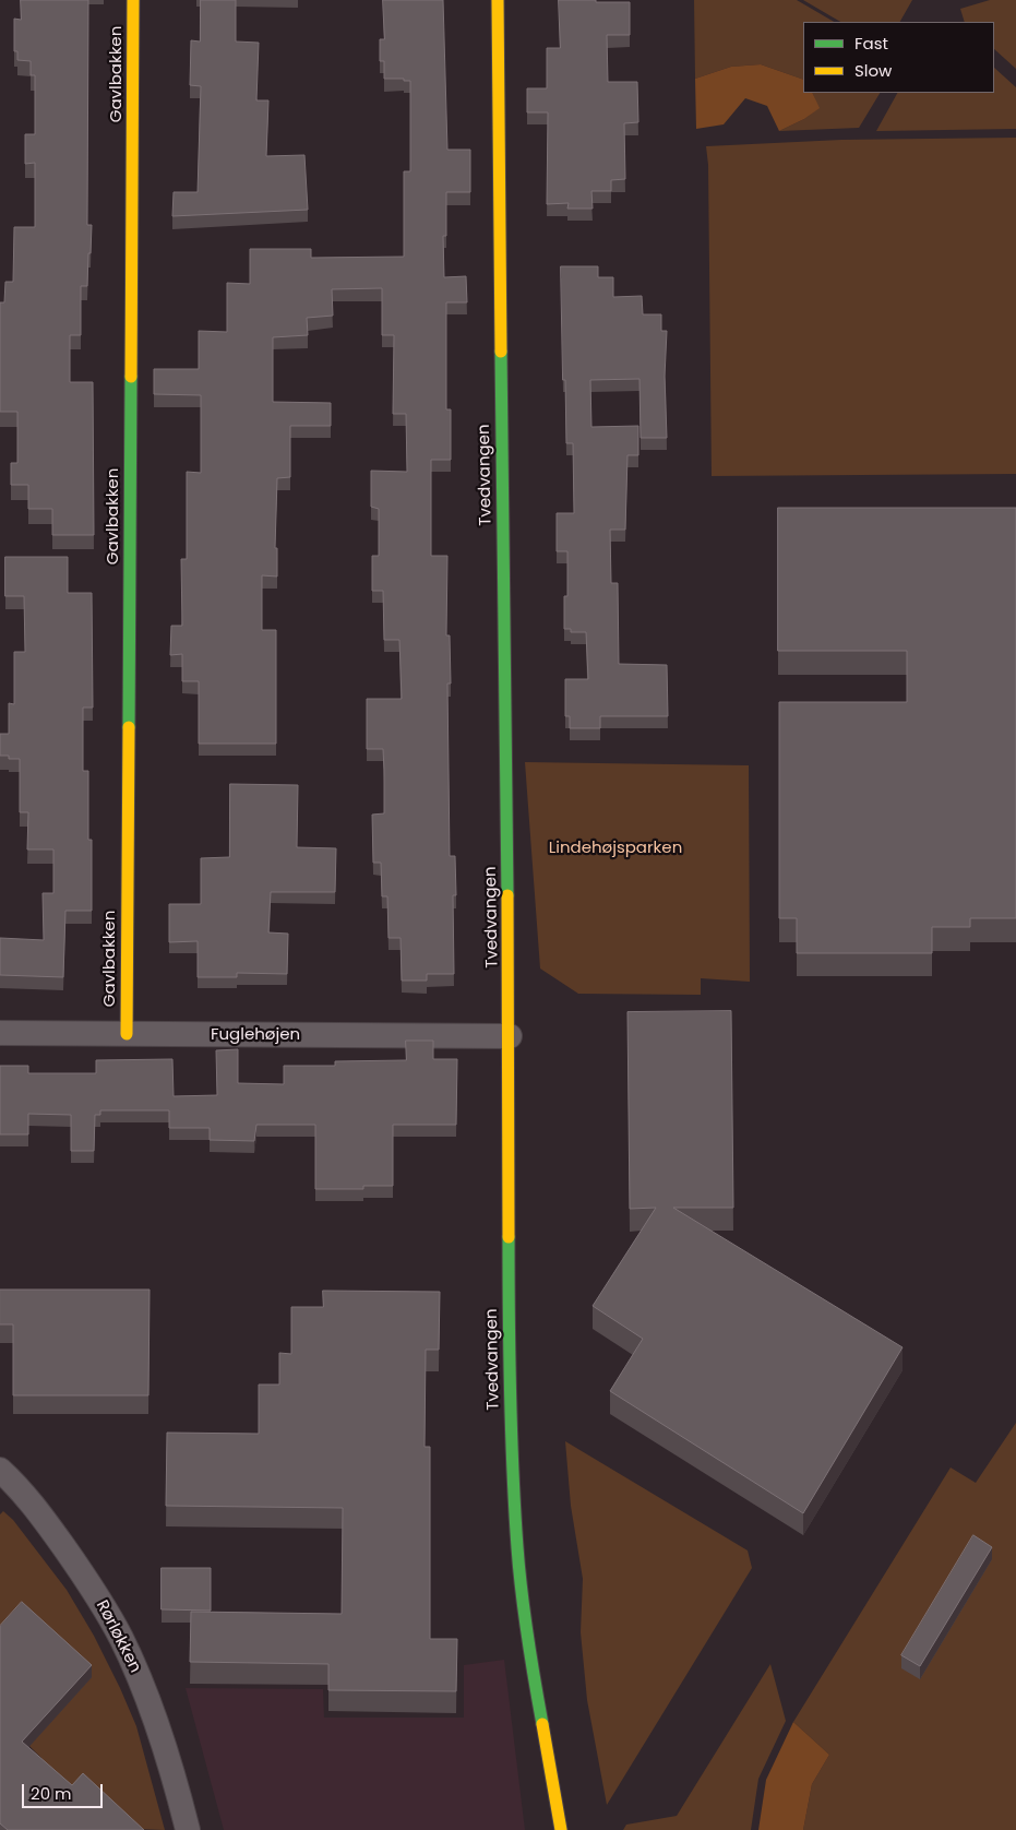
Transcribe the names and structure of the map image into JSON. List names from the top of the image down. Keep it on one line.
{"streets":{"street":["Gavlbakken","Tvedvangen","Fuglehøjen","Rørløkken"]},"crossings":[["Gavlbakken","Fuglehøjen"],["Tvedvangen","Fuglehøjen"]],"parks":["Lindehøjsparken"],"legend":["Fast","Slow"],"scale_bar":"20 m"}
